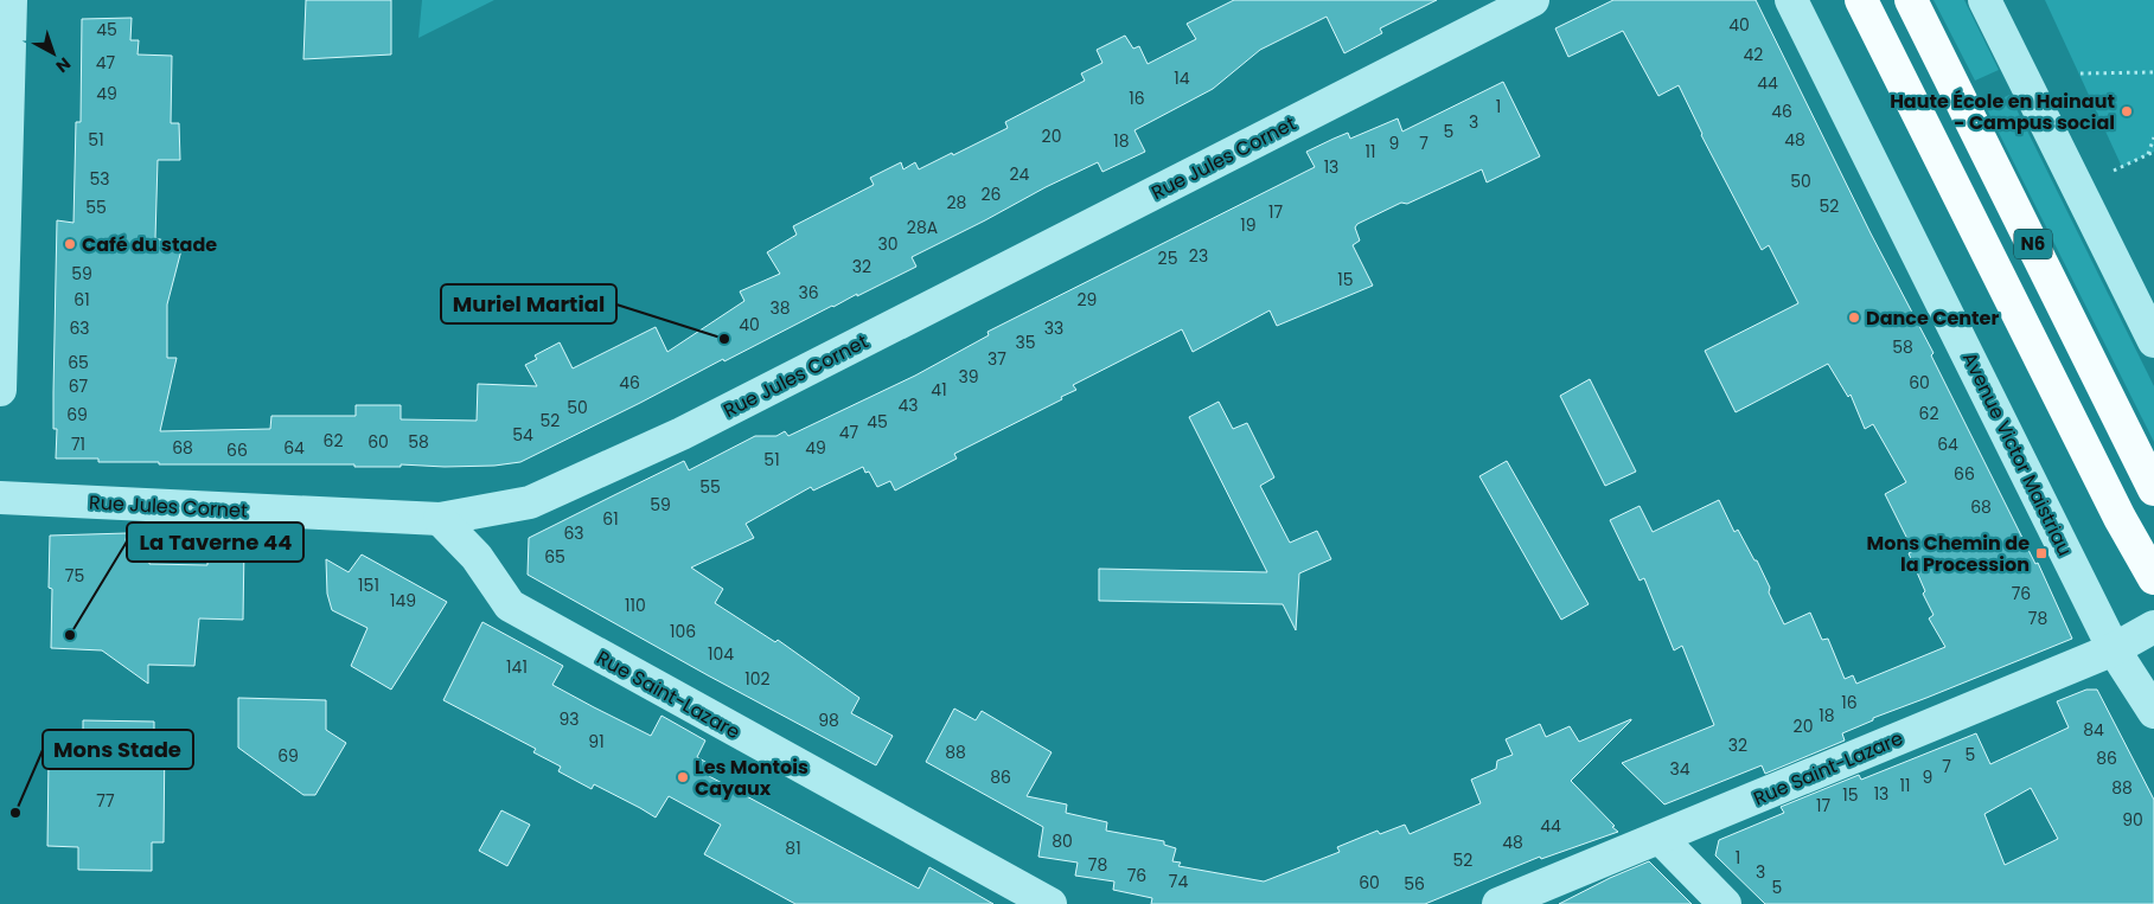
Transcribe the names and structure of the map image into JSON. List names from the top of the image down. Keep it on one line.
{"streets":{"main road":["N6"],"street":["Rue Jules Cornet","Avenue Victor Maistriau","Rue Saint-Lazare"]},"crossings":[["Rue Jules Cornet","Rue Saint-Lazare"],["Avenue Victor Maistriau","Rue Saint-Lazare"]],"places":{"other":["Haute École en Hainaut - Campus social","Café du stade","Dance Center","Muriel Martial","La Taverne 44","Les Montois Cayaux","Mons Stade"],"transit":["Mons Chemin de la Procession"]},"house_numbers":["40","45","42","47","14","44","49","16","1","46","3","5","20","51","48","18","9","7","11","13","24","53","50","26","28","52","55","17","19","28A","30","23","25","32","59","15","36","61","29","38","40","63","33","35","58","37","65","39","46","60","67","41","43","50","62","69","52","45","47","54","62","60","58","71","64","68","64","49","66","51","66","55","59","68","61","63","65","75","151","76","149","110","78","106","104","141","102","16","18","93","98","20","84","91","32","88","5","69","86","7","34","86","9","11","88","13","15","77","17","90","44","80","48","81","1","52","78","3","76","74","60","56","5"],"north":"bottom right"}
